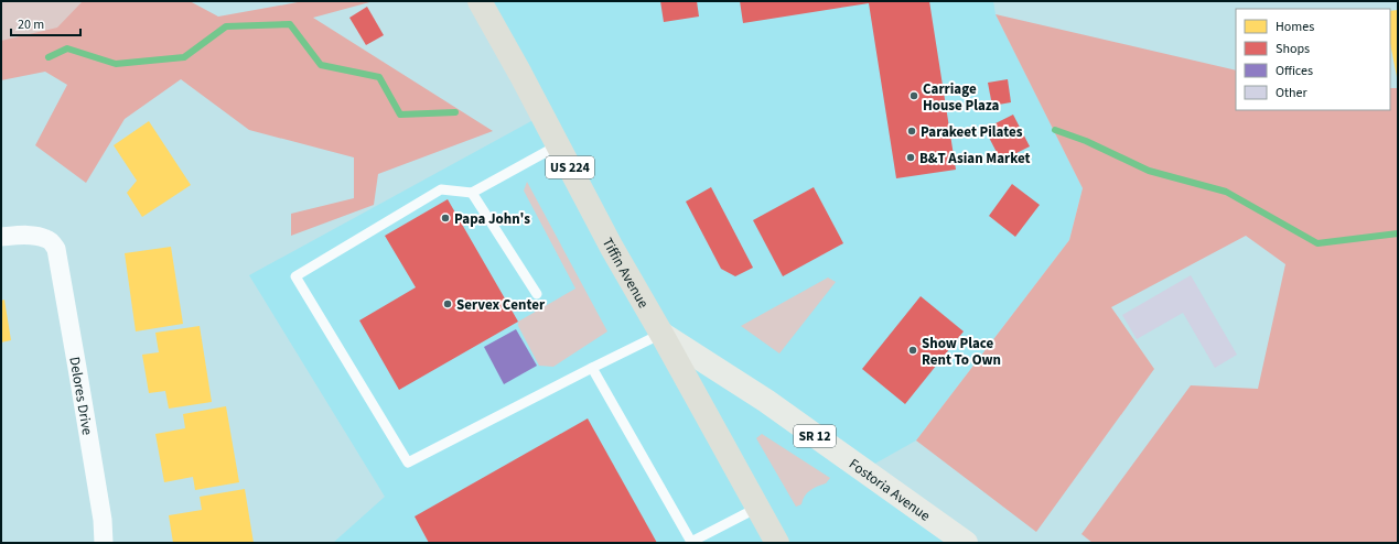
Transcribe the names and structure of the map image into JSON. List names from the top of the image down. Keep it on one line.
{"streets":{"highway":["US 224","Tiffin Avenue"],"main road":["SR 12","Fostoria Avenue"],"street":["Delores Drive"]},"crossings":[["Tiffin Avenue","Fostoria Avenue"]],"places":["Carriage House Plaza","Parakeet Pilates","B&T Asian Market","Papa John's","Servex Center","Show Place Rent To Own"],"legend":["Homes","Shops","Offices","Other"],"scale_bar":"20 m"}
